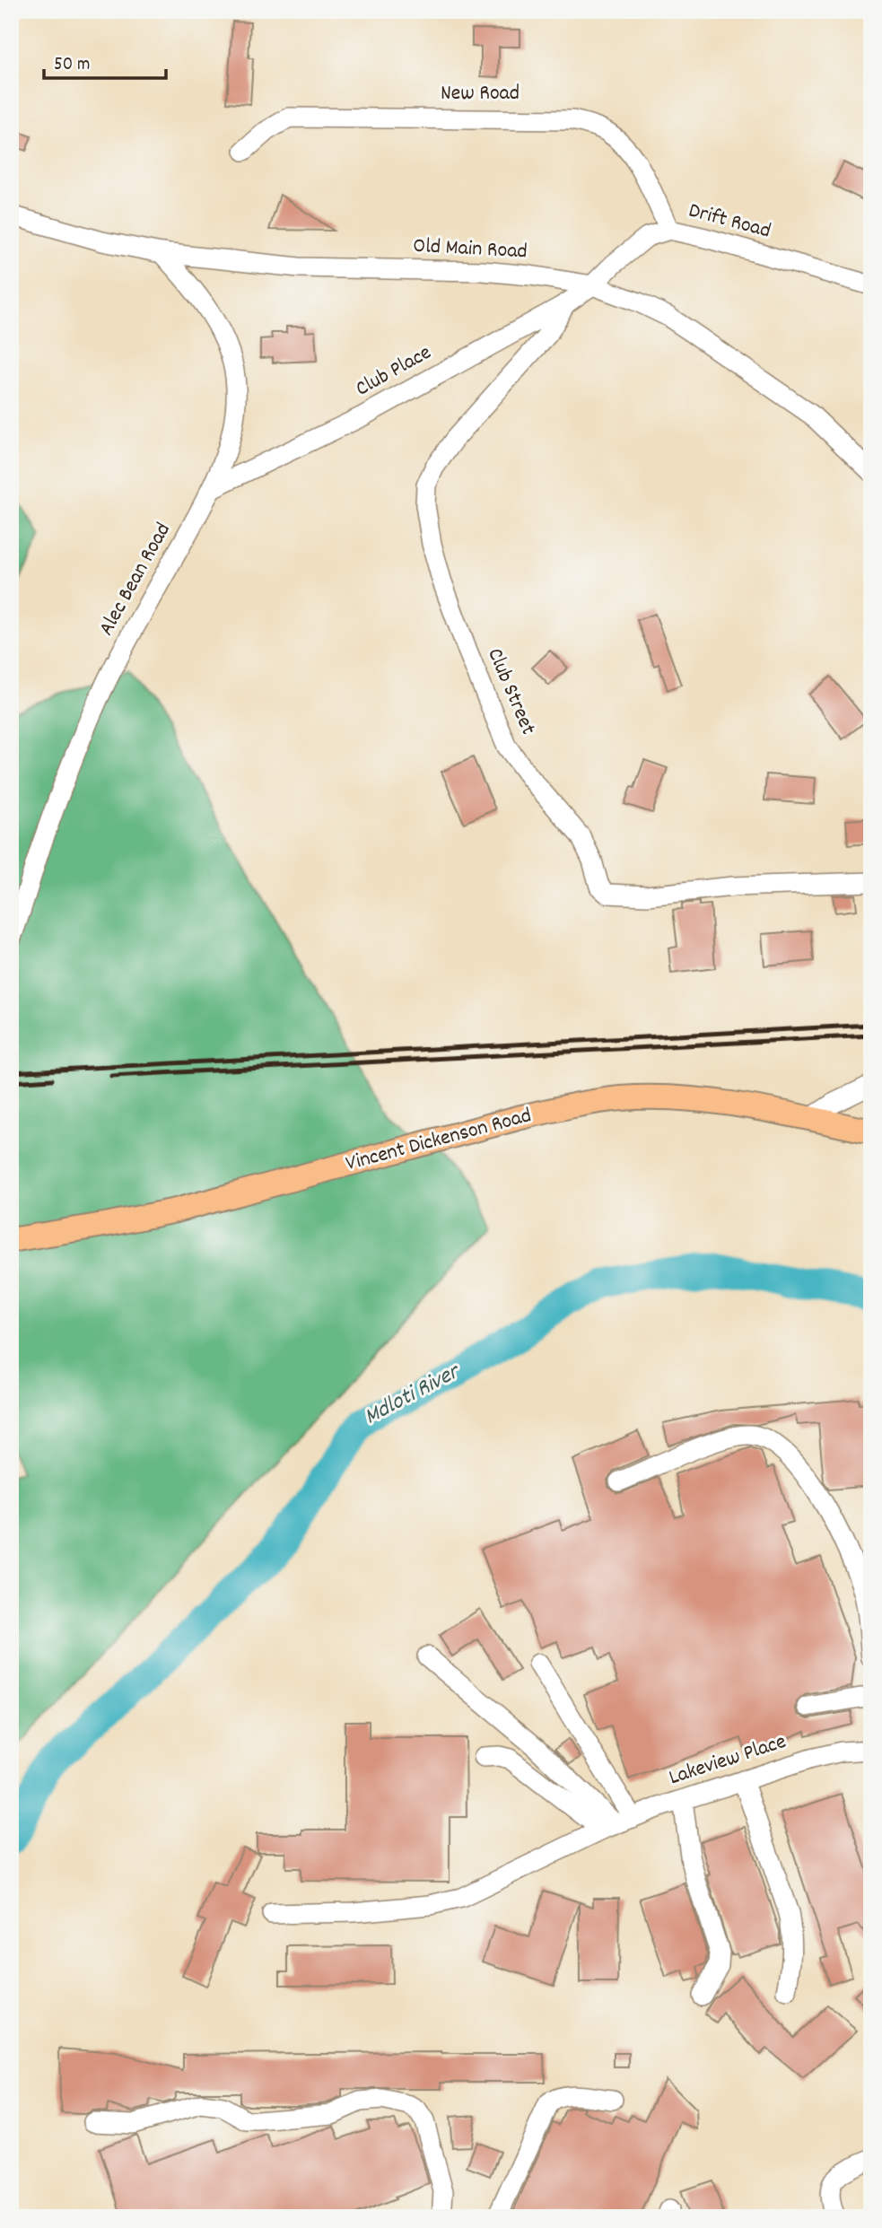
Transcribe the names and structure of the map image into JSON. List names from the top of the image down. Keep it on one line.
{"streets":{"main road":["Vincent Dickenson Road"],"street":["New Road","Drift Road","Old Main Road","Club Place","Alec Bean Road","Club Street","Lakeview Place"]},"crossings":[["New Road","Drift Road"],["Drift Road","Old Main Road"],["Drift Road","Club Place"],["Old Main Road","Club Place"],["Old Main Road","Alec Bean Road"],["Club Place","Alec Bean Road"],["Club Place","Club Street"]],"water":["Mdloti River"],"scale_bar":"50 m"}
